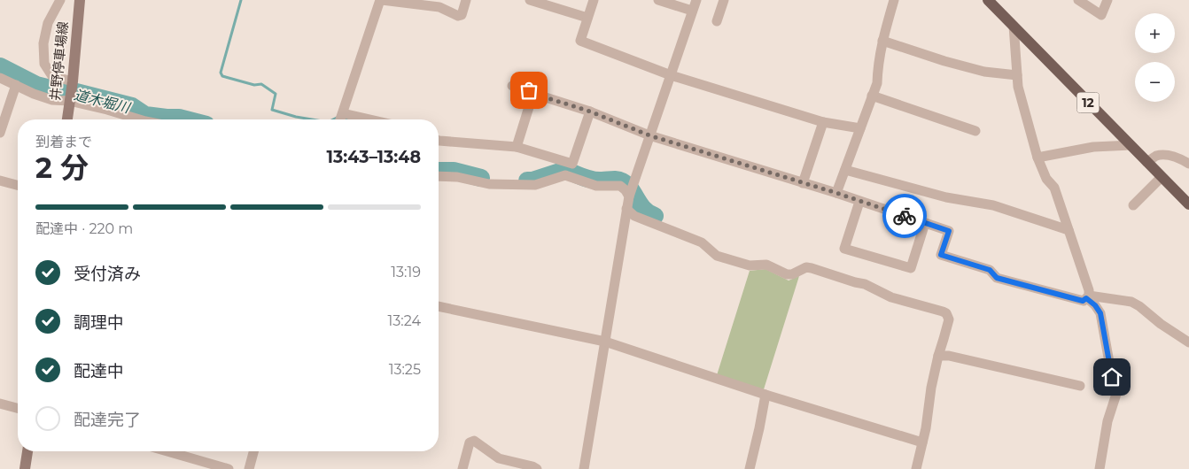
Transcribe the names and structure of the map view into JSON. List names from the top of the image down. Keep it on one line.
{"streets":{"main road":["井野停車場線","12"]},"water":["道木堀川"],"page":{"map_buttons":["+","−"],"heading":["2 分","到着まで","13:43–13:48"],"bar":"配達中 · 220 m","list":[["受付済み","13:19"],["調理中","13:24"],["配達中","13:25"],"配達完了"]}}
